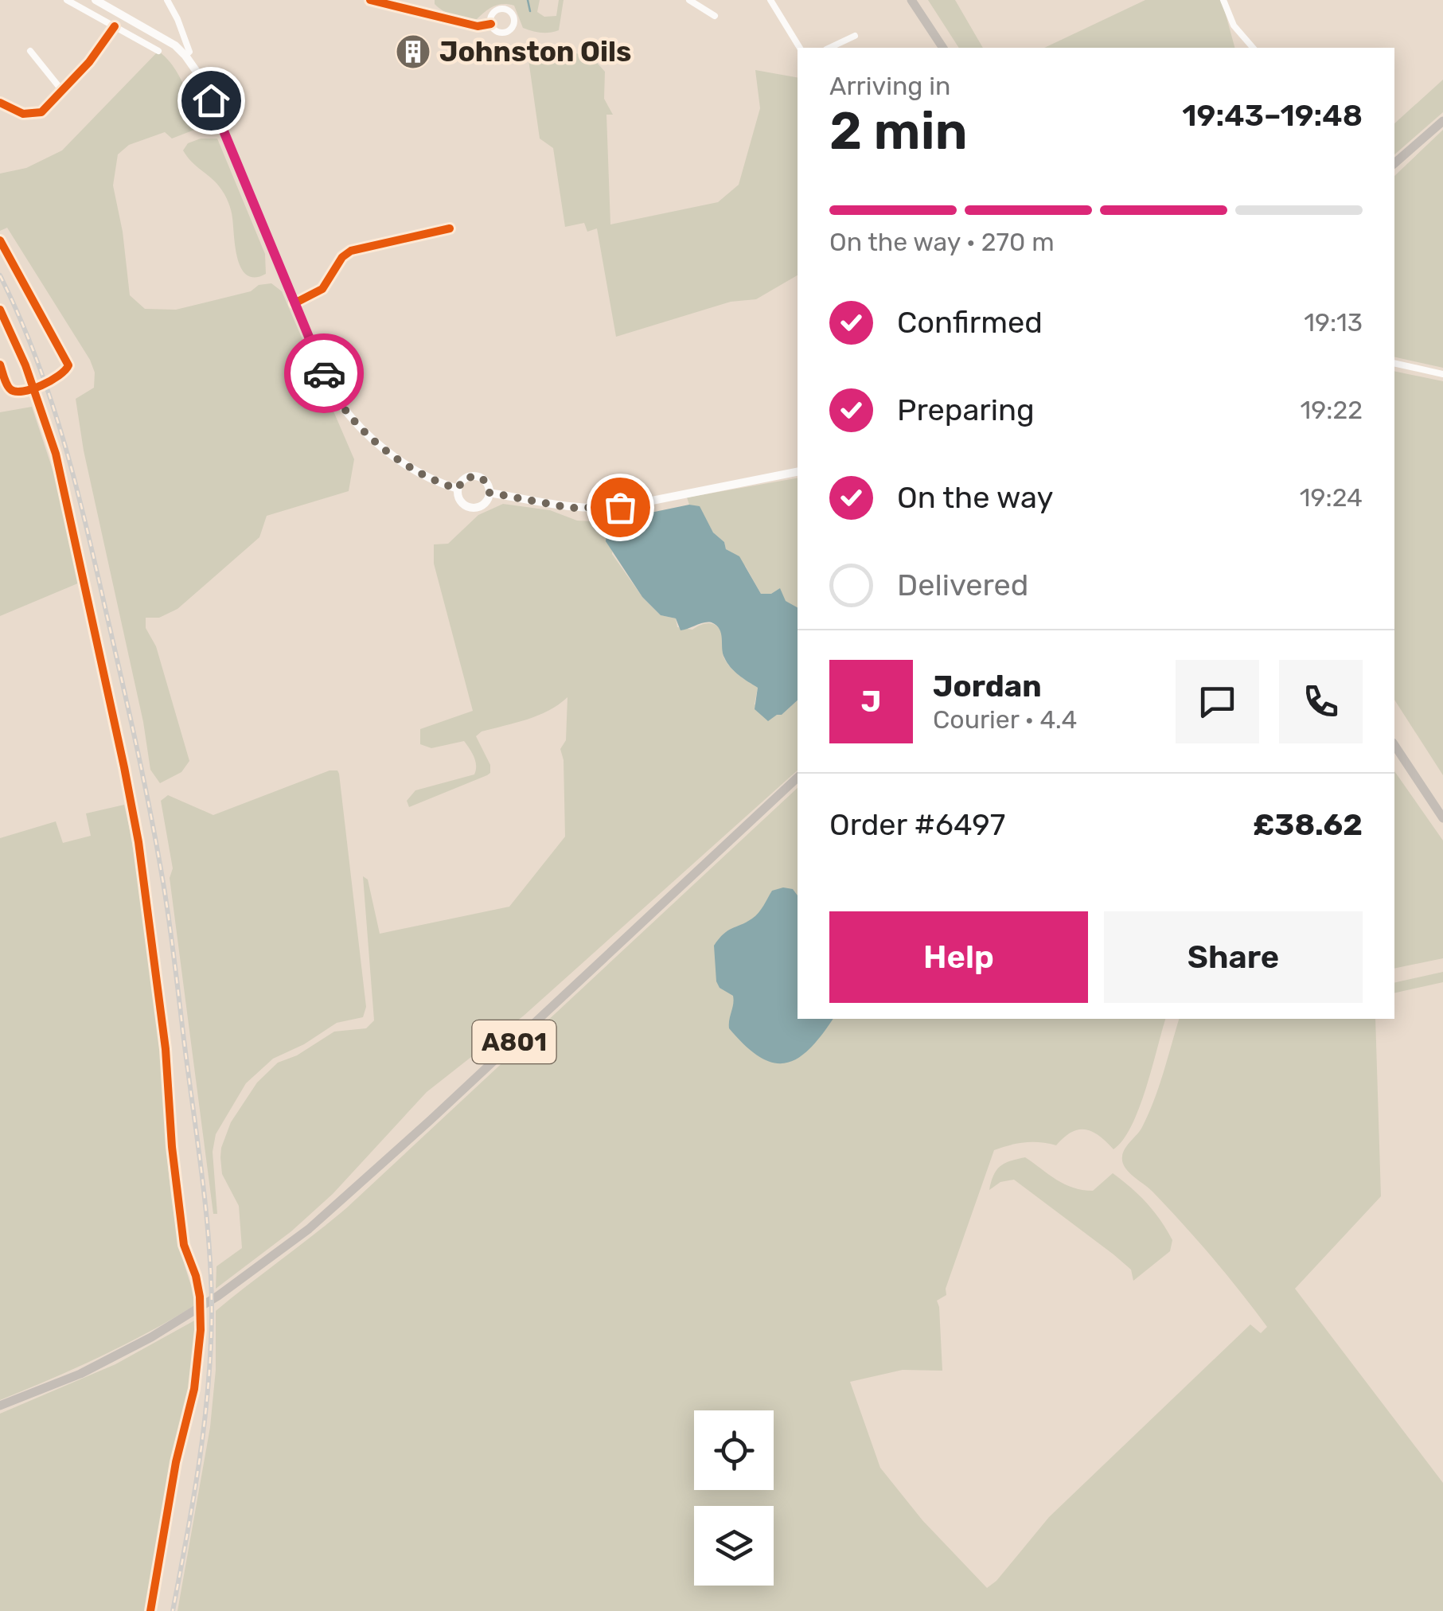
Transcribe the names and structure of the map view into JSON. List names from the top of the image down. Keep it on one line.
{"streets":{"main road":["A801"]},"places":{"building":["Johnston Oils"]},"page":{"heading":["2 min","Arriving in","19:43–19:48"],"panel":["Jordan","Courier · 4.4","Order #6497","£38.62"],"bar":"On the way · 270 m","list":[["Confirmed","19:13"],["Preparing","19:22"],["On the way","19:24"],"Delivered"],"round":"J","buttons":["Help","Share"]}}
